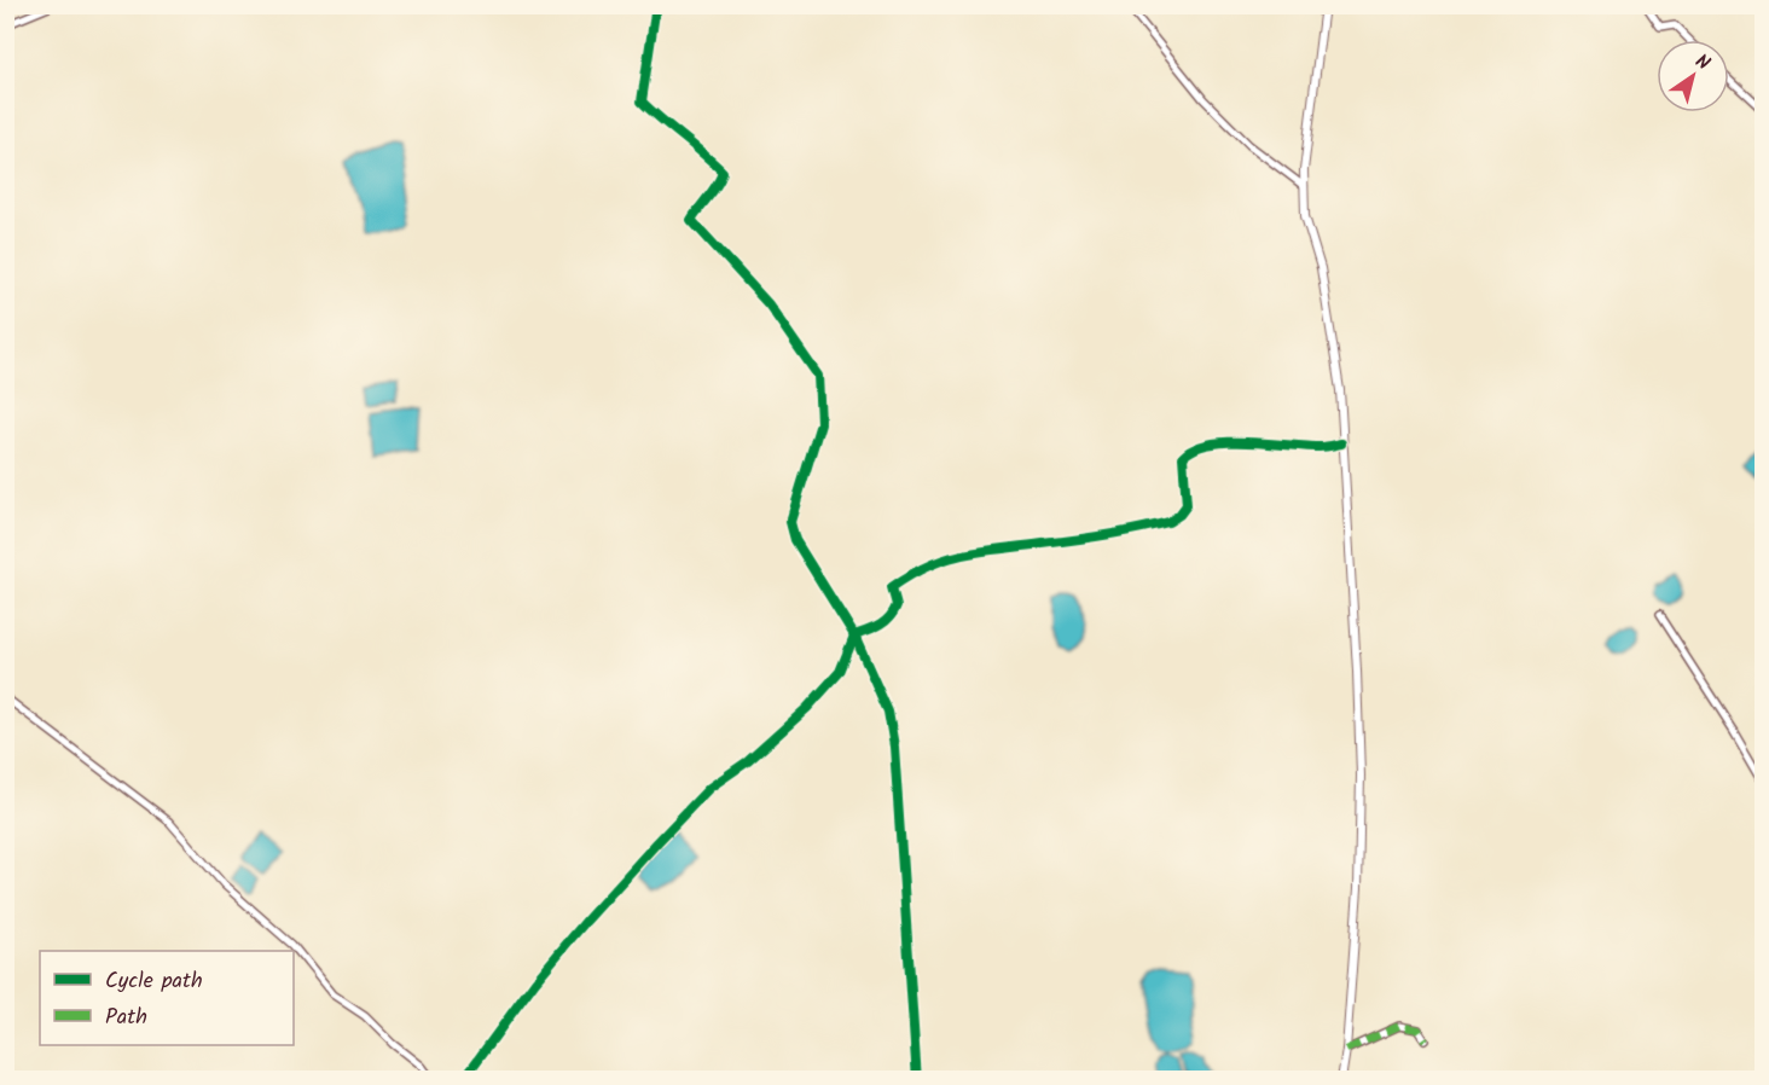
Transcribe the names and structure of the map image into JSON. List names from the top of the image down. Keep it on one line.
{"legend":["Cycle path","Path"],"north":"top right"}
